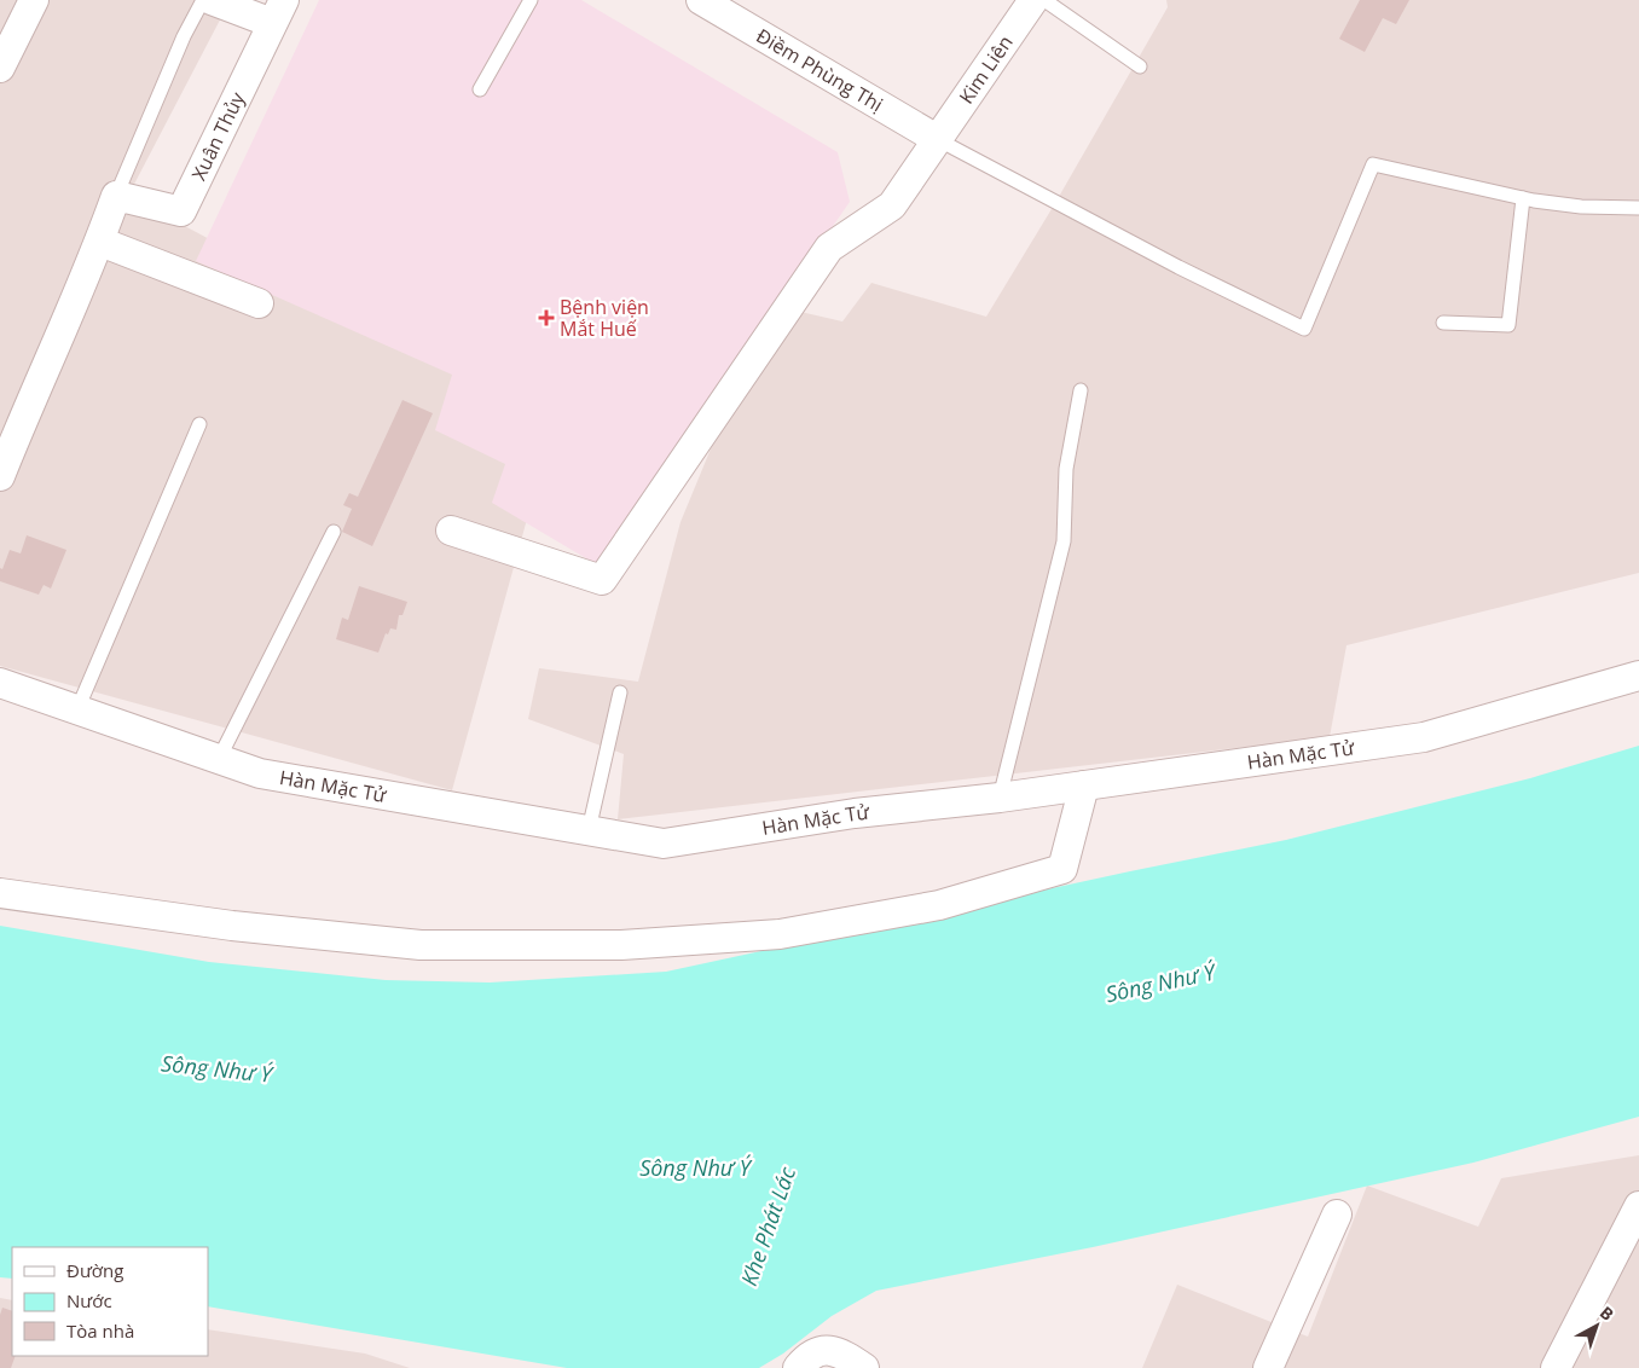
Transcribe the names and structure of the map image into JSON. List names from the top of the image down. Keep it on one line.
{"streets":{"street":["Điềm Phùng Thị","Kim Liên","Xuân Thủy","Hàn Mặc Tử"]},"crossings":[["Điềm Phùng Thị","Kim Liên"]],"water":["Sông Như Ý","Khe Phát Lác"],"places":{"health":["Bệnh viện Mắt Huế"]},"legend":["Đường","Nước","Tòa nhà"],"north":"top right"}
